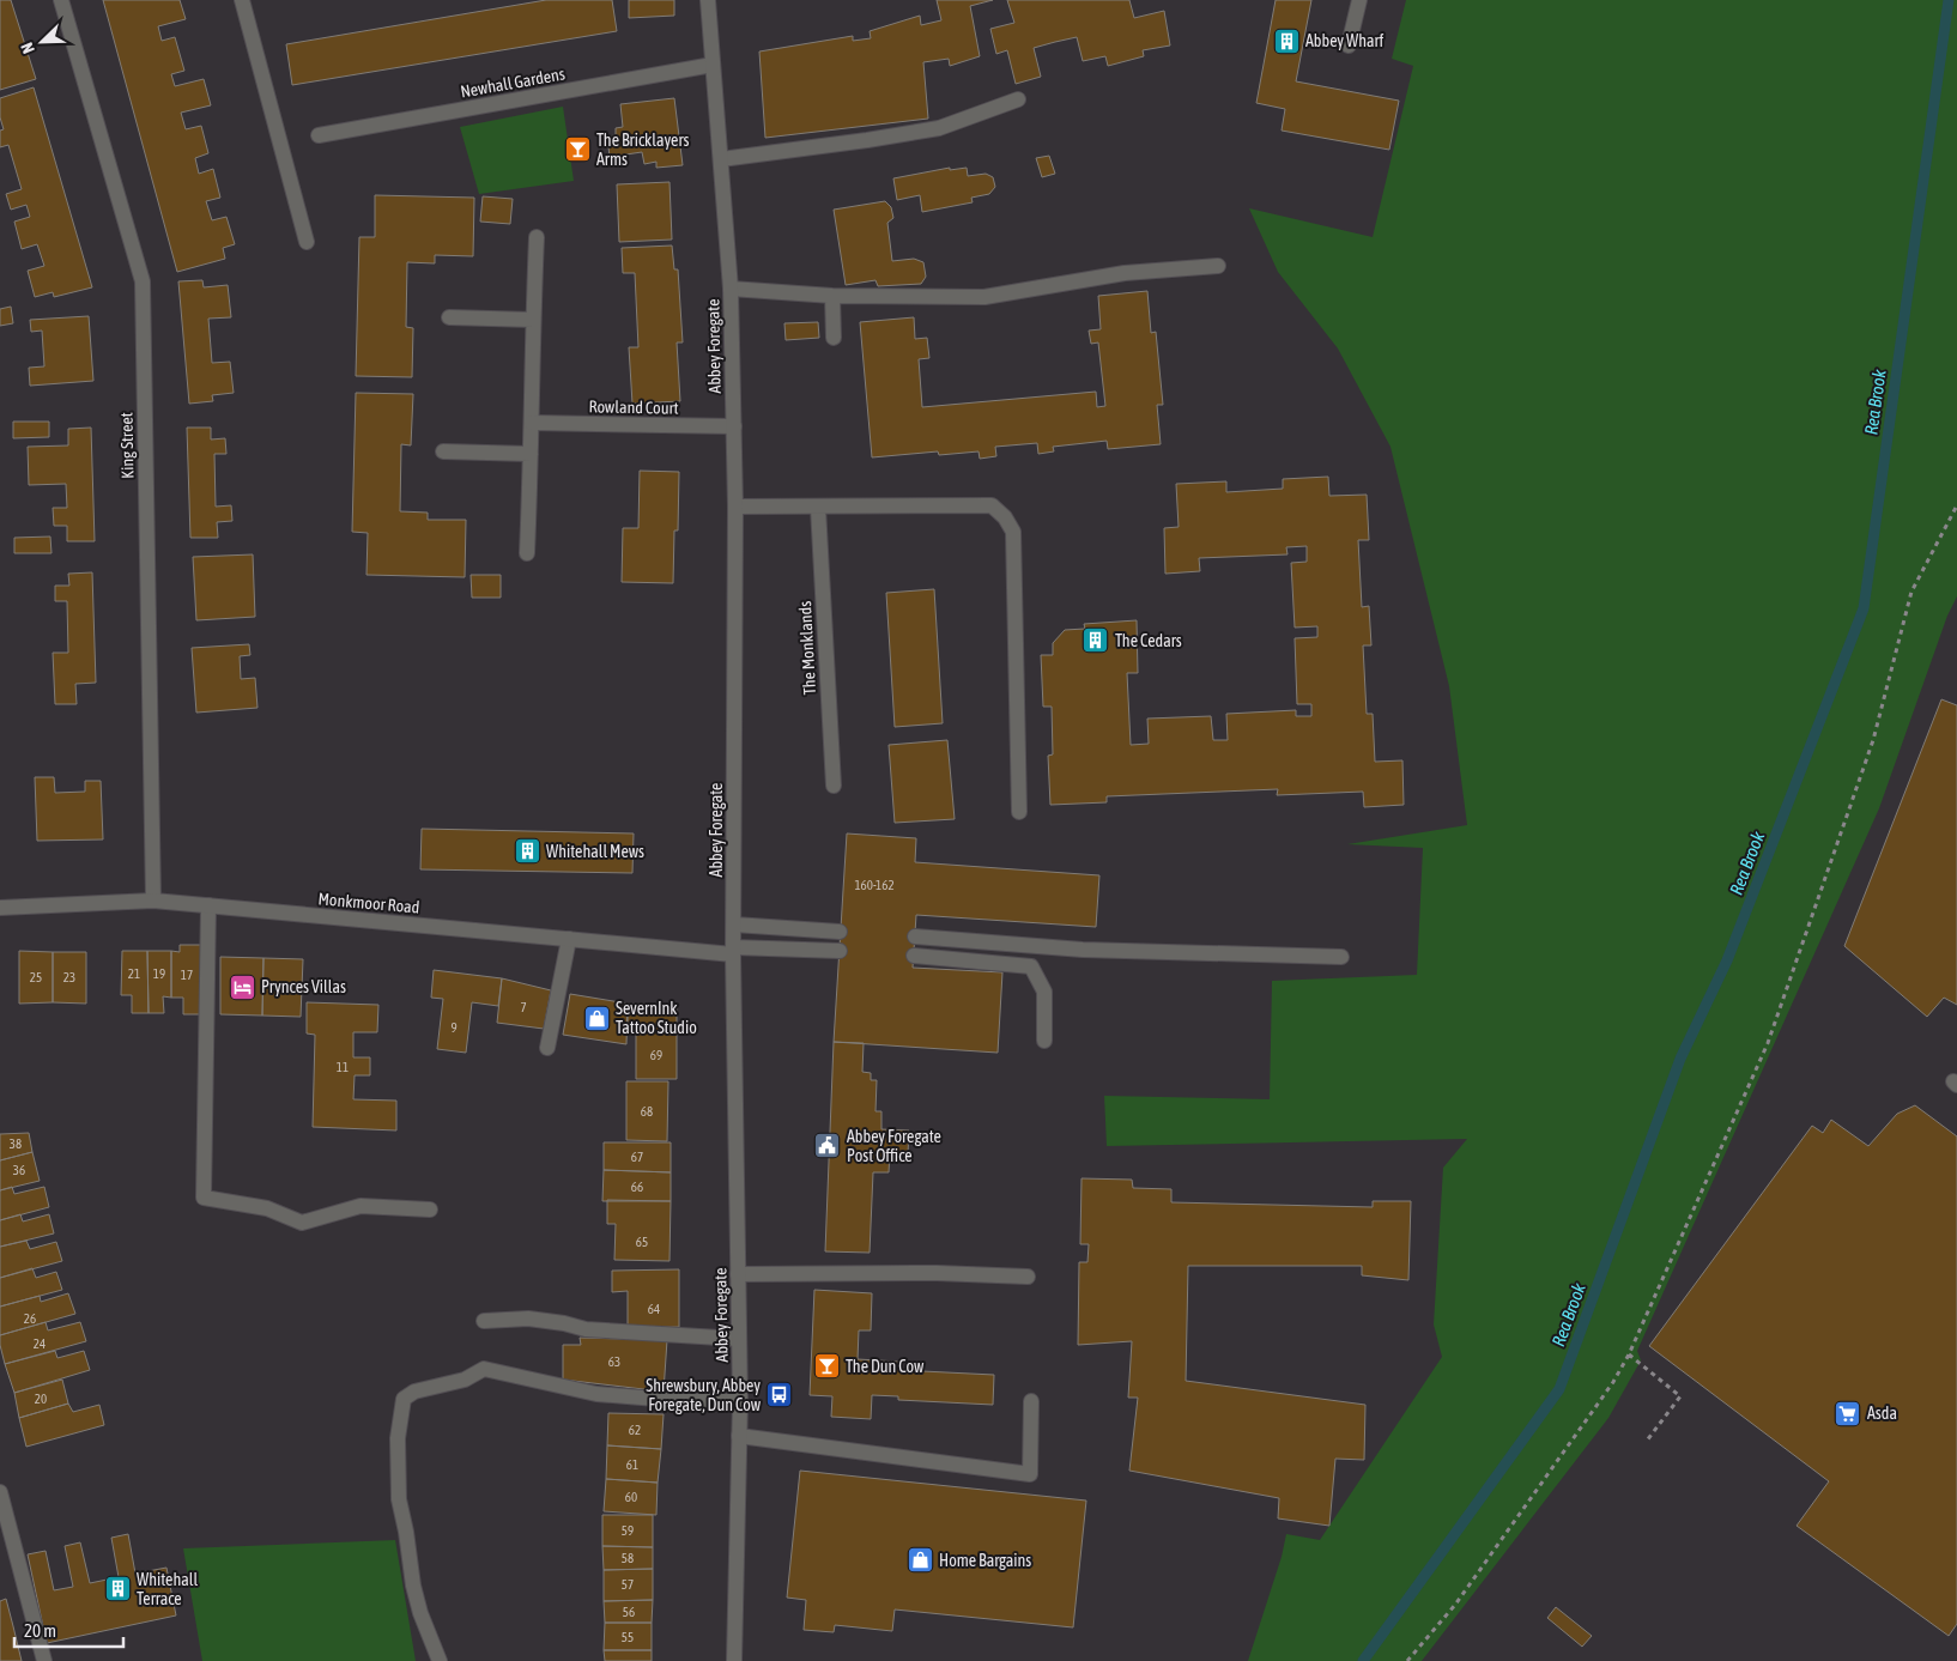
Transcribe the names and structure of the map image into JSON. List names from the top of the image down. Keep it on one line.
{"streets":{"street":["Newhall Gardens","Abbey Foregate","Rowland Court","King Street","The Monklands","Monkmoor Road"]},"crossings":[["Newhall Gardens","Abbey Foregate"],["Abbey Foregate","Rowland Court"],["Abbey Foregate","Monkmoor Road"],["King Street","Monkmoor Road"]],"water":["Rea Brook"],"places":{"building":["Abbey Wharf","The Cedars","Whitehall Mews","Whitehall Terrace"],"bar":["The Bricklayers Arms","The Dun Cow"],"hotel":["Prynces Villas"],"shop":["SevernInk Tattoo Studio","Home Bargains"],"public building":["Abbey Foregate Post Office"],"bus stop":["Shrewsbury, Abbey Foregate, Dun Cow"],"supermarket":["Asda"]},"house_numbers":["160-162","21","19","17","25","23","7","9","69","11","68","38","67","36","66","65","64","26","24","63","20","62","61","60","59","58","57","56","55"],"scale_bar":"20 m","north":"bottom left"}
